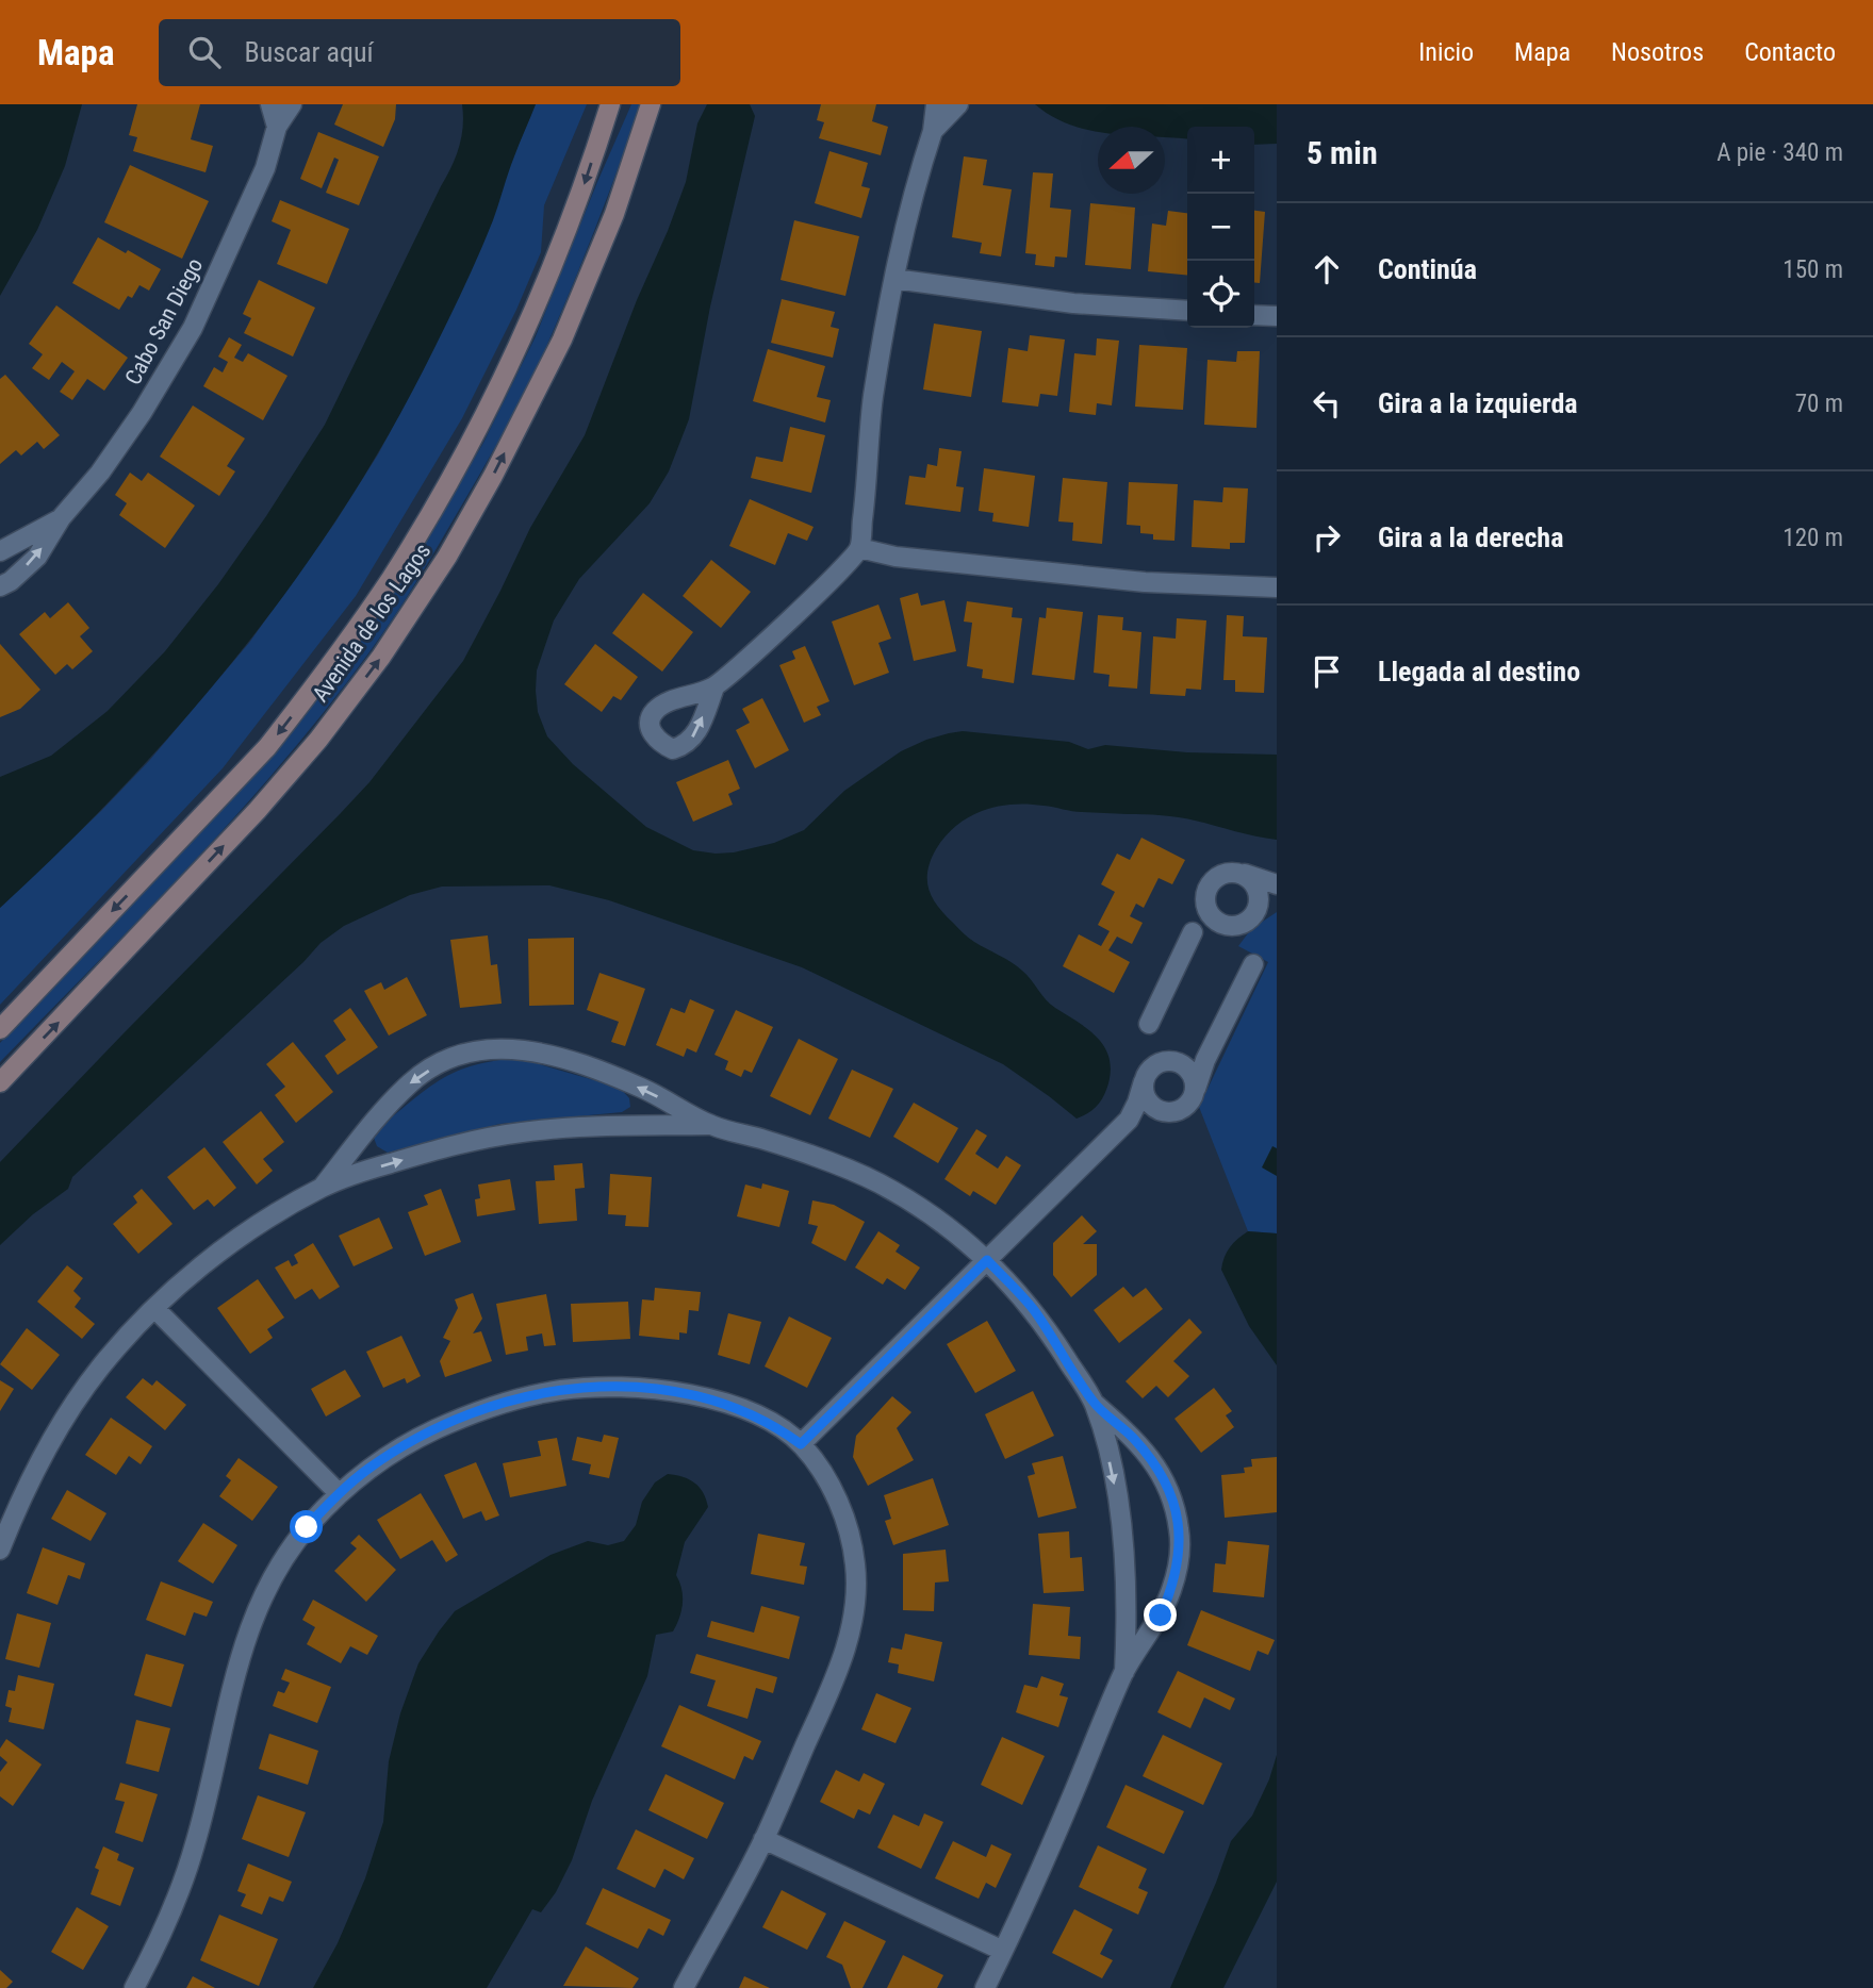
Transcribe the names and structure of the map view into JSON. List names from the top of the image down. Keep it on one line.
{"streets":{"street":["Cabo San Diego","Avenida de los Lagos"]},"north":"left","page":{"header":"Mapa","search":"Buscar aquí","nav":["Inicio","Mapa","Nosotros","Contacto"],"heading":["5 min","A pie · 340 m"],"map_buttons":["+","−"],"list":[["Continúa","150 m"],["Gira a la izquierda","70 m"],["Gira a la derecha","120 m"],"Llegada al destino"]}}
